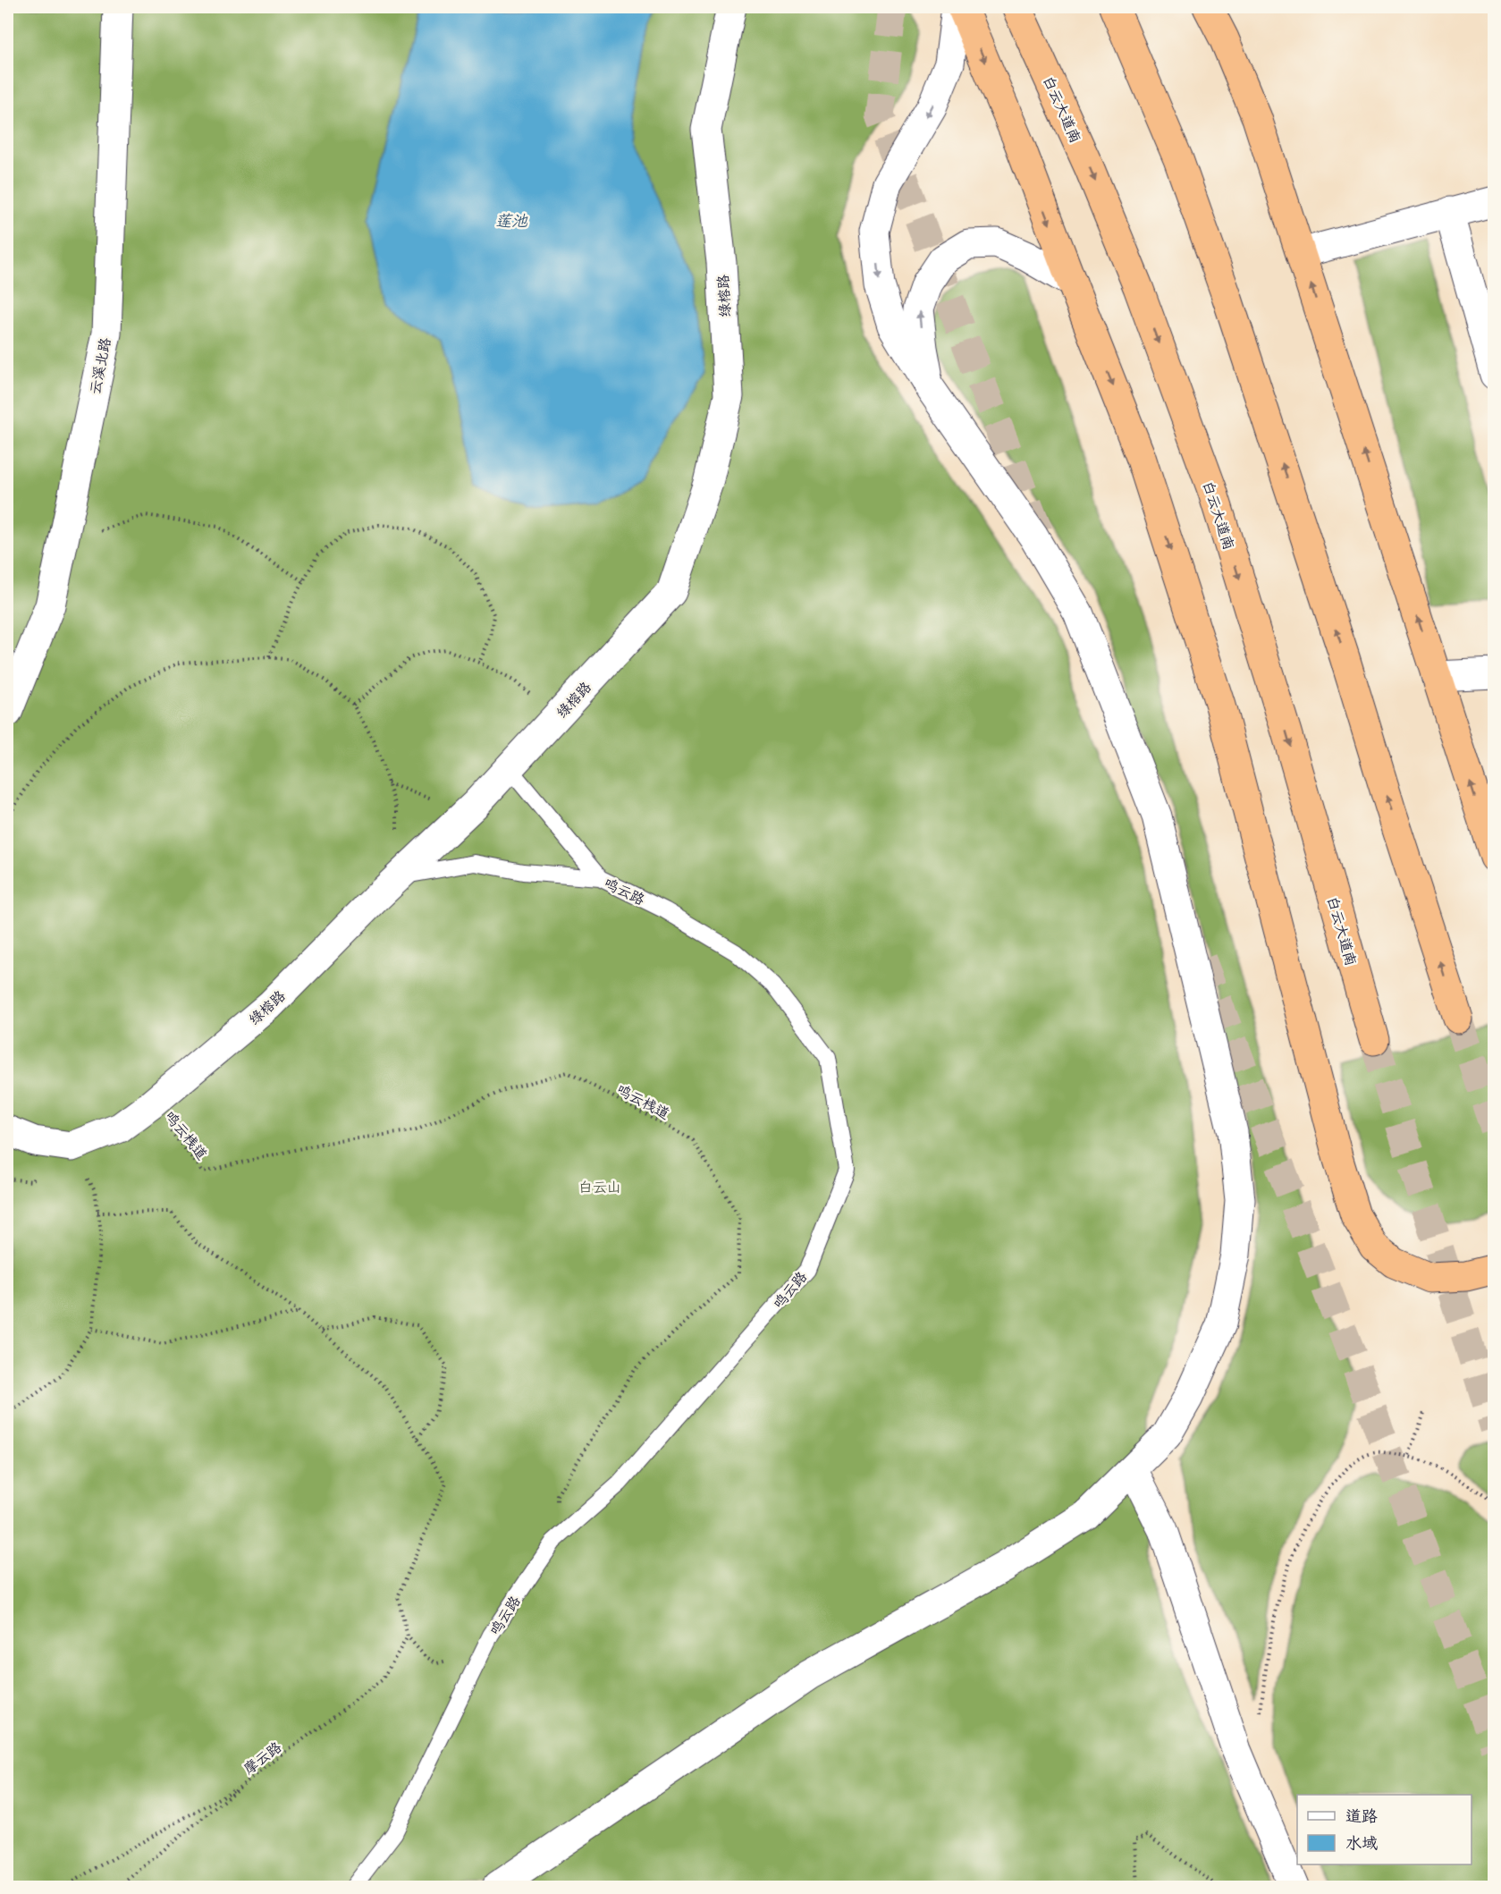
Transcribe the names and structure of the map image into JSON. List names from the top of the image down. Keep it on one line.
{"streets":{"highway":["白云大道南"],"street":["绿榕路","云溪北路"],"lane":["鸣云路"],"path":["鸣云栈道","摩云路"]},"crossings":[["绿榕路","鸣云路"],["绿榕路","鸣云栈道"],["鸣云路","鸣云栈道"]],"water":["莲池"],"parks":["白云山"],"legend":["道路","水域"]}
